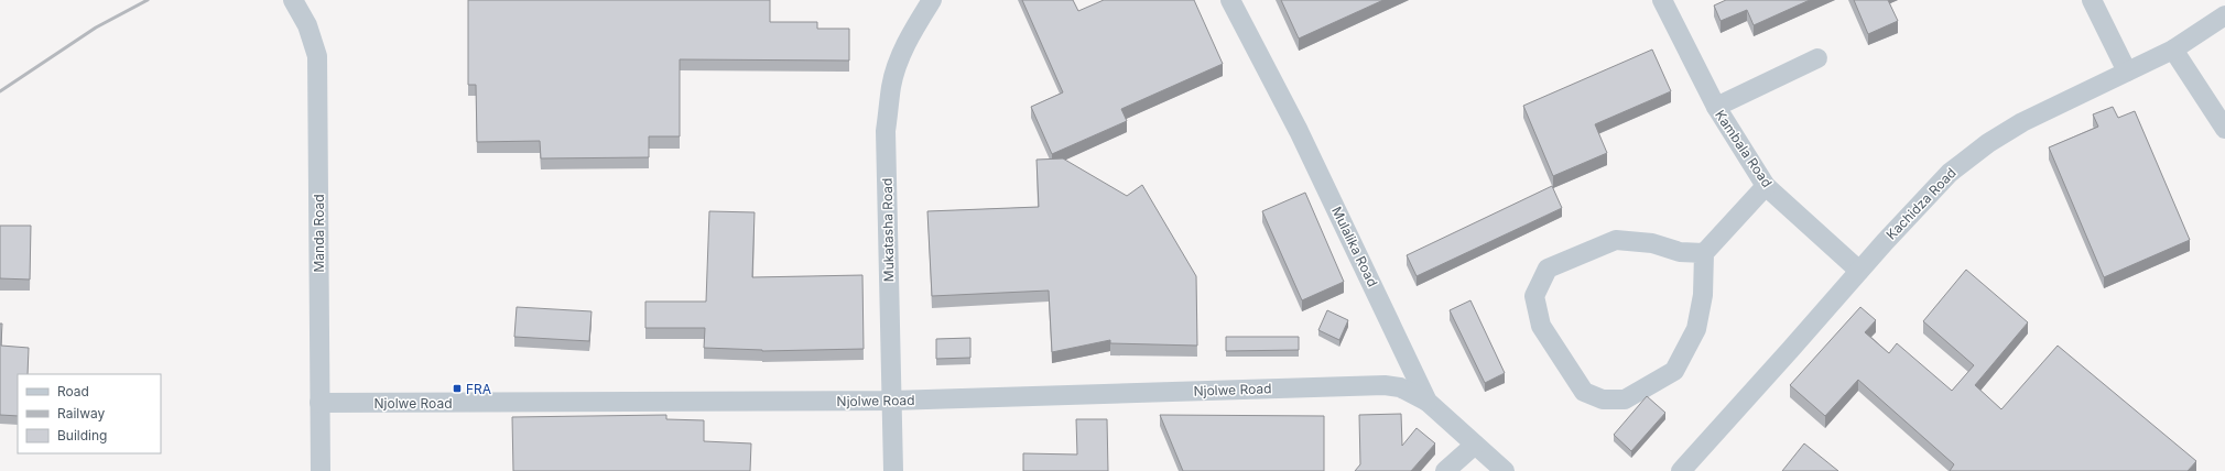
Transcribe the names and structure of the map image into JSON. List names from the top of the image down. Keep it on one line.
{"streets":{"street":["Kambala Road","Kachidza Road","Mukatasha Road","Manda Road","Mulalika Road","Njolwe Road"]},"crossings":[["Kambala Road","Kachidza Road"],["Mukatasha Road","Njolwe Road"],["Manda Road","Njolwe Road"],["Mulalika Road","Njolwe Road"]],"places":{"transit":["FRA"]},"legend":["Road","Railway","Building"]}
